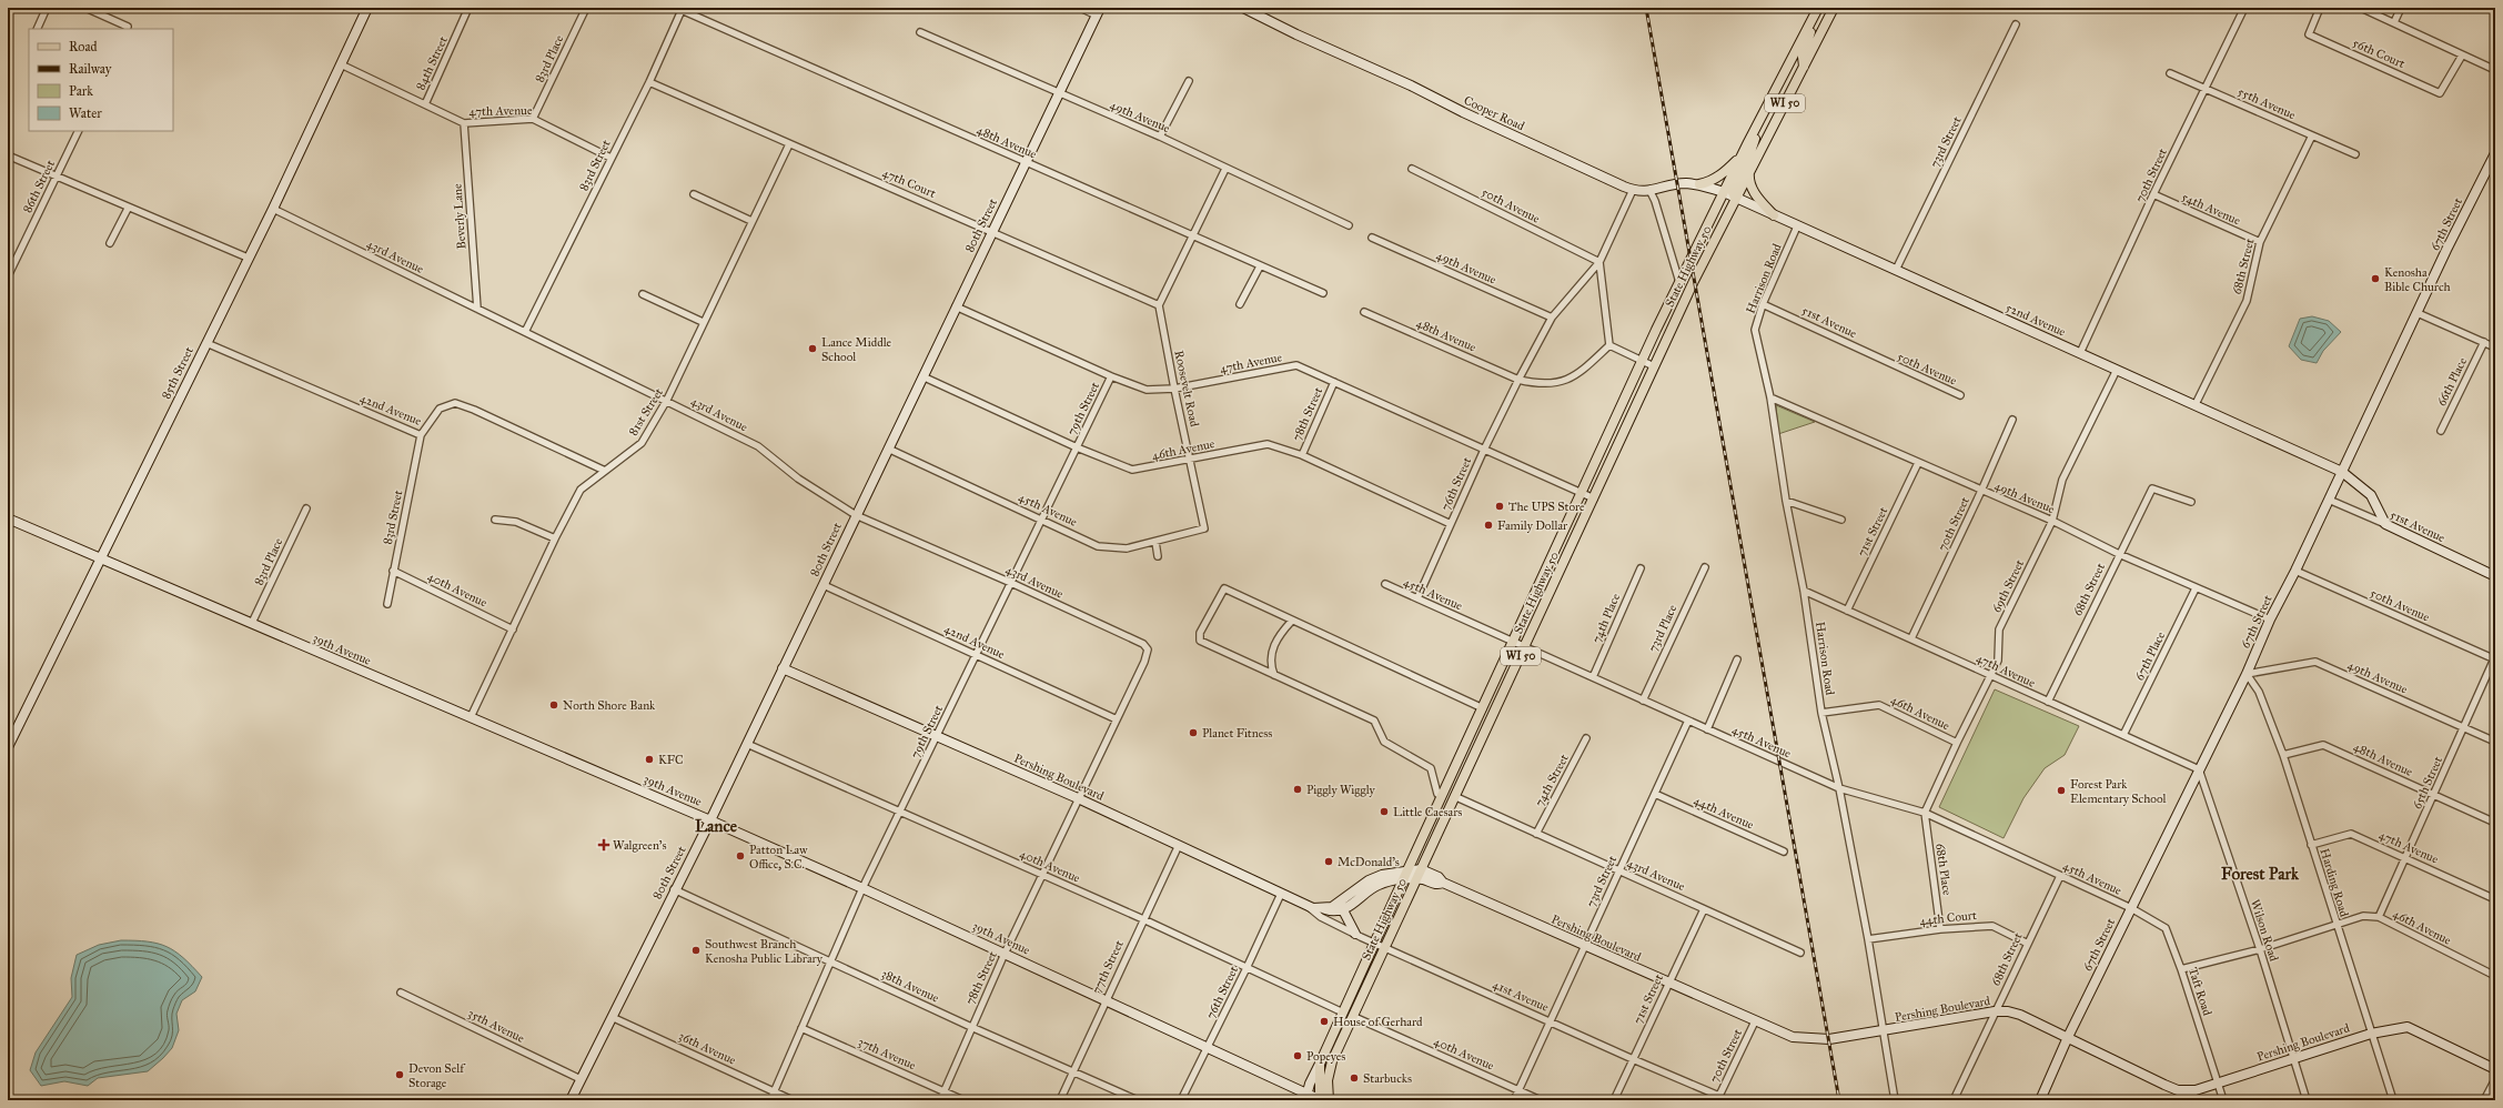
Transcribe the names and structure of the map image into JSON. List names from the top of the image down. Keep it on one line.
{"streets":{"main road":["WI 50","State Highway 50"],"street":["56th Court","83rd Place","84th Street","55th Avenue","47th Avenue","Cooper Road","49th Avenue","48th Avenue","73rd Street","83rd Street","70th Street","47th Court","86th Street","50th Avenue","54th Avenue","Beverly Lane","67th Street","80th Street","43rd Avenue","68th Street","Harrison Road","52nd Avenue","51st Avenue","85th Street","66th Place","Roosevelt Road","79th Street","42nd Avenue","81st Street","78th Street","46th Avenue","76th Street","45th Avenue","71st Street","69th Street","40th Avenue","74th Place","73rd Place","39th Avenue","67th Place","Pershing Boulevard","74th Street","65th Street","44th Avenue","68th Place","Harding Road","44th Court","Wilson Road","77th Street","38th Avenue","Taft Road","41st Avenue","35th Avenue","36th Avenue","37th Avenue"]},"crossings":[["83rd Place","47th Avenue"],["83rd Place","39th Avenue"],["84th Street","47th Avenue"],["55th Avenue","70th Street"],["55th Avenue","68th Street"],["47th Avenue","83rd Street"],["47th Avenue","70th Street"],["47th Avenue","Beverly Lane"],["47th Avenue","67th Street"],["47th Avenue","80th Street"],["47th Avenue","State Highway 50"],["47th Avenue","68th Street"],["47th Avenue","Harrison Road"],["47th Avenue","85th Street"],["47th Avenue","Roosevelt Road"],["47th Avenue","79th Street"],["47th Avenue","78th Street"],["47th Avenue","76th Street"],["47th Avenue","71st Street"],["47th Avenue","69th Street"],["47th Avenue","67th Place"],["47th Avenue","65th Street"],["47th Avenue","Harding Road"],["47th Avenue","Wilson Road"],["Cooper Road","52nd Avenue"],["Cooper Road","76th Street"],["49th Avenue","70th Street"],["49th Avenue","67th Street"],["49th Avenue","80th Street"],["49th Avenue","68th Street"],["49th Avenue","Harrison Road"],["49th Avenue","76th Street"],["49th Avenue","71st Street"],["49th Avenue","69th Street"],["49th Avenue","67th Place"],["49th Avenue","65th Street"],["49th Avenue","Harding Road"],["48th Avenue","83rd Street"],["48th Avenue","80th Street"],["48th Avenue","76th Street"],["48th Avenue","65th Street"],["48th Avenue","Harding Road"],["73rd Street","43rd Avenue"],["73rd Street","52nd Avenue"],["73rd Street","45th Avenue"],["73rd Street","40th Avenue"],["73rd Street","Pershing Boulevard"],["73rd Street","44th Avenue"],["73rd Street","41st Avenue"],["83rd Street","47th Court"],["83rd Street","43rd Avenue"],["83rd Street","42nd Avenue"],["83rd Street","40th Avenue"],["70th Street","54th Avenue"],["70th Street","52nd Avenue"],["70th Street","Pershing Boulevard"],["70th Street","41st Avenue"],["47th Court","80th Street"],["47th Court","Roosevelt Road"],["47th Court","81st Street"],["50th Avenue","67th Street"],["50th Avenue","51st Avenue"],["50th Avenue","76th Street"],["50th Avenue","65th Street"],["54th Avenue","68th Street"],["Beverly Lane","43rd Avenue"],["67th Street","52nd Avenue"],["67th Street","51st Avenue"],["67th Street","45th Avenue"],["67th Street","Pershing Boulevard"],["67th Street","Harding Road"],["67th Street","Wilson Road"],["67th Street","Taft Road"],["80th Street","43rd Avenue"],["80th Street","42nd Avenue"],["80th Street","46th Avenue"],["80th Street","45th Avenue"],["80th Street","40th Avenue"],["80th Street","39th Avenue"],["80th Street","Pershing Boulevard"],["80th Street","38th Avenue"],["80th Street","35th Avenue"],["80th Street","36th Avenue"],["43rd Avenue","State Highway 50"],["43rd Avenue","85th Street"],["43rd Avenue","79th Street"],["43rd Avenue","81st Street"],["43rd Avenue","78th Street"],["43rd Avenue","71st Street"],["43rd Avenue","74th Street"],["State Highway 50","52nd Avenue"],["State Highway 50","45th Avenue"],["State Highway 50","40th Avenue"],["State Highway 50","39th Avenue"],["State Highway 50","Pershing Boulevard"],["State Highway 50","41st Avenue"],["68th Street","52nd Avenue"],["68th Street","45th Avenue"],["68th Street","Pershing Boulevard"],["68th Street","44th Court"],["Harrison Road","52nd Avenue"],["Harrison Road","51st Avenue"],["Harrison Road","46th Avenue"],["Harrison Road","45th Avenue"],["Harrison Road","Pershing Boulevard"],["Harrison Road","44th Court"],["52nd Avenue","51st Avenue"],["52nd Avenue","69th Street"],["85th Street","42nd Avenue"],["85th Street","39th Avenue"],["Roosevelt Road","46th Avenue"],["Roosevelt Road","45th Avenue"],["79th Street","42nd Avenue"],["79th Street","46th Avenue"],["79th Street","45th Avenue"],["79th Street","40th Avenue"],["79th Street","39th Avenue"],["79th Street","Pershing Boulevard"],["79th Street","38th Avenue"],["79th Street","36th Avenue"],["79th Street","37th Avenue"],["42nd Avenue","81st Street"],["42nd Avenue","78th Street"],["81st Street","40th Avenue"],["81st Street","39th Avenue"],["78th Street","46th Avenue"],["78th Street","40th Avenue"],["78th Street","39th Avenue"],["78th Street","Pershing Boulevard"],["78th Street","38th Avenue"],["78th Street","37th Avenue"],["46th Avenue","76th Street"],["46th Avenue","69th Street"],["46th Avenue","65th Street"],["46th Avenue","Harding Road"],["46th Avenue","Wilson Road"],["46th Avenue","Taft Road"],["76th Street","45th Avenue"],["76th Street","40th Avenue"],["76th Street","39th Avenue"],["76th Street","Pershing Boulevard"],["45th Avenue","69th Street"],["45th Avenue","74th Place"],["45th Avenue","73rd Place"],["45th Avenue","68th Place"],["45th Avenue","Taft Road"],["71st Street","Pershing Boulevard"],["71st Street","41st Avenue"],["69th Street","68th Place"],["40th Avenue","77th Street"],["39th Avenue","77th Street"],["Pershing Boulevard","Harding Road"],["Pershing Boulevard","Wilson Road"],["Pershing Boulevard","77th Street"],["Pershing Boulevard","Taft Road"],["Pershing Boulevard","41st Avenue"],["68th Place","44th Court"],["77th Street","38th Avenue"]],"districts":["Lance","Forest Park"],"places":{"other":["Kenosha Bible Church","Lance Middle School","The UPS Store","Family Dollar","North Shore Bank","Planet Fitness","KFC","Piggly Wiggly","Forest Park Elementary School","Little Caesars","Patton Law Office, S.C.","McDonald's","Southwest Branch Kenosha Public Library","House of Gerhard","Popeyes","Devon Self Storage","Starbucks"],"health":["Walgreen's"]},"legend":["Road","Railway","Park","Water"]}
